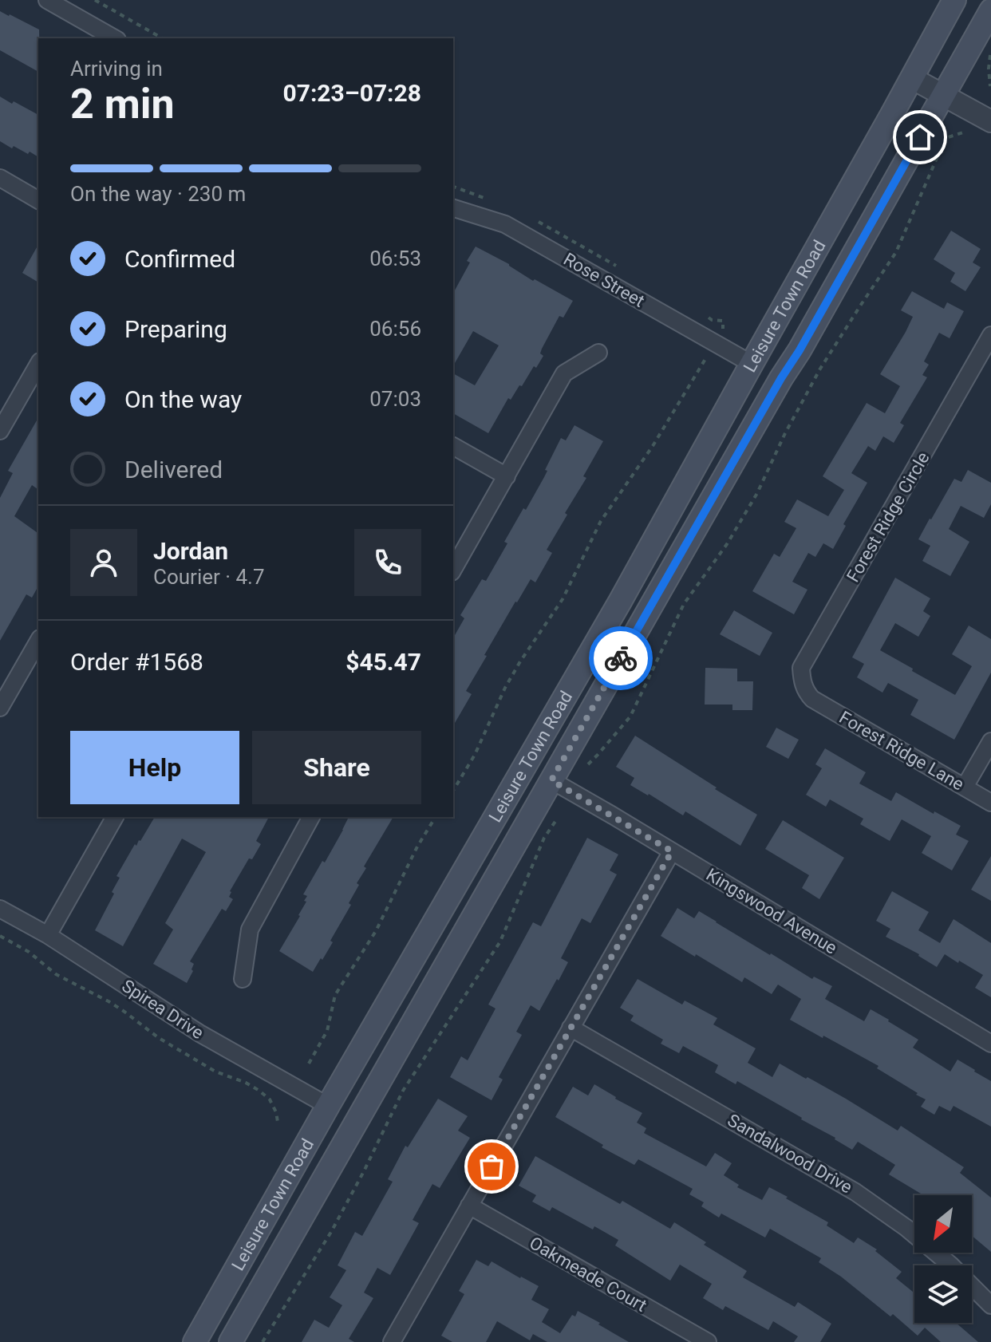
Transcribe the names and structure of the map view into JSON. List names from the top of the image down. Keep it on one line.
{"streets":{"main road":["Leisure Town Road"],"street":["Rose Street","Forest Ridge Circle","Forest Ridge Lane","Kingswood Avenue","Spirea Drive","Sandalwood Drive","Oakmeade Court"]},"crossings":[["Rose Street","Leisure Town Road"],["Leisure Town Road","Kingswood Avenue"],["Leisure Town Road","Spirea Drive"],["Forest Ridge Circle","Forest Ridge Lane"]],"north":"bottom left","page":{"heading":["2 min","Arriving in","07:23–07:28"],"panel":["Jordan","Courier · 4.7","Order #1568","$45.47"],"bar":"On the way · 230 m","list":[["Confirmed","06:53"],["Preparing","06:56"],["On the way","07:03"],"Delivered"],"buttons":["Help","Share"]}}
